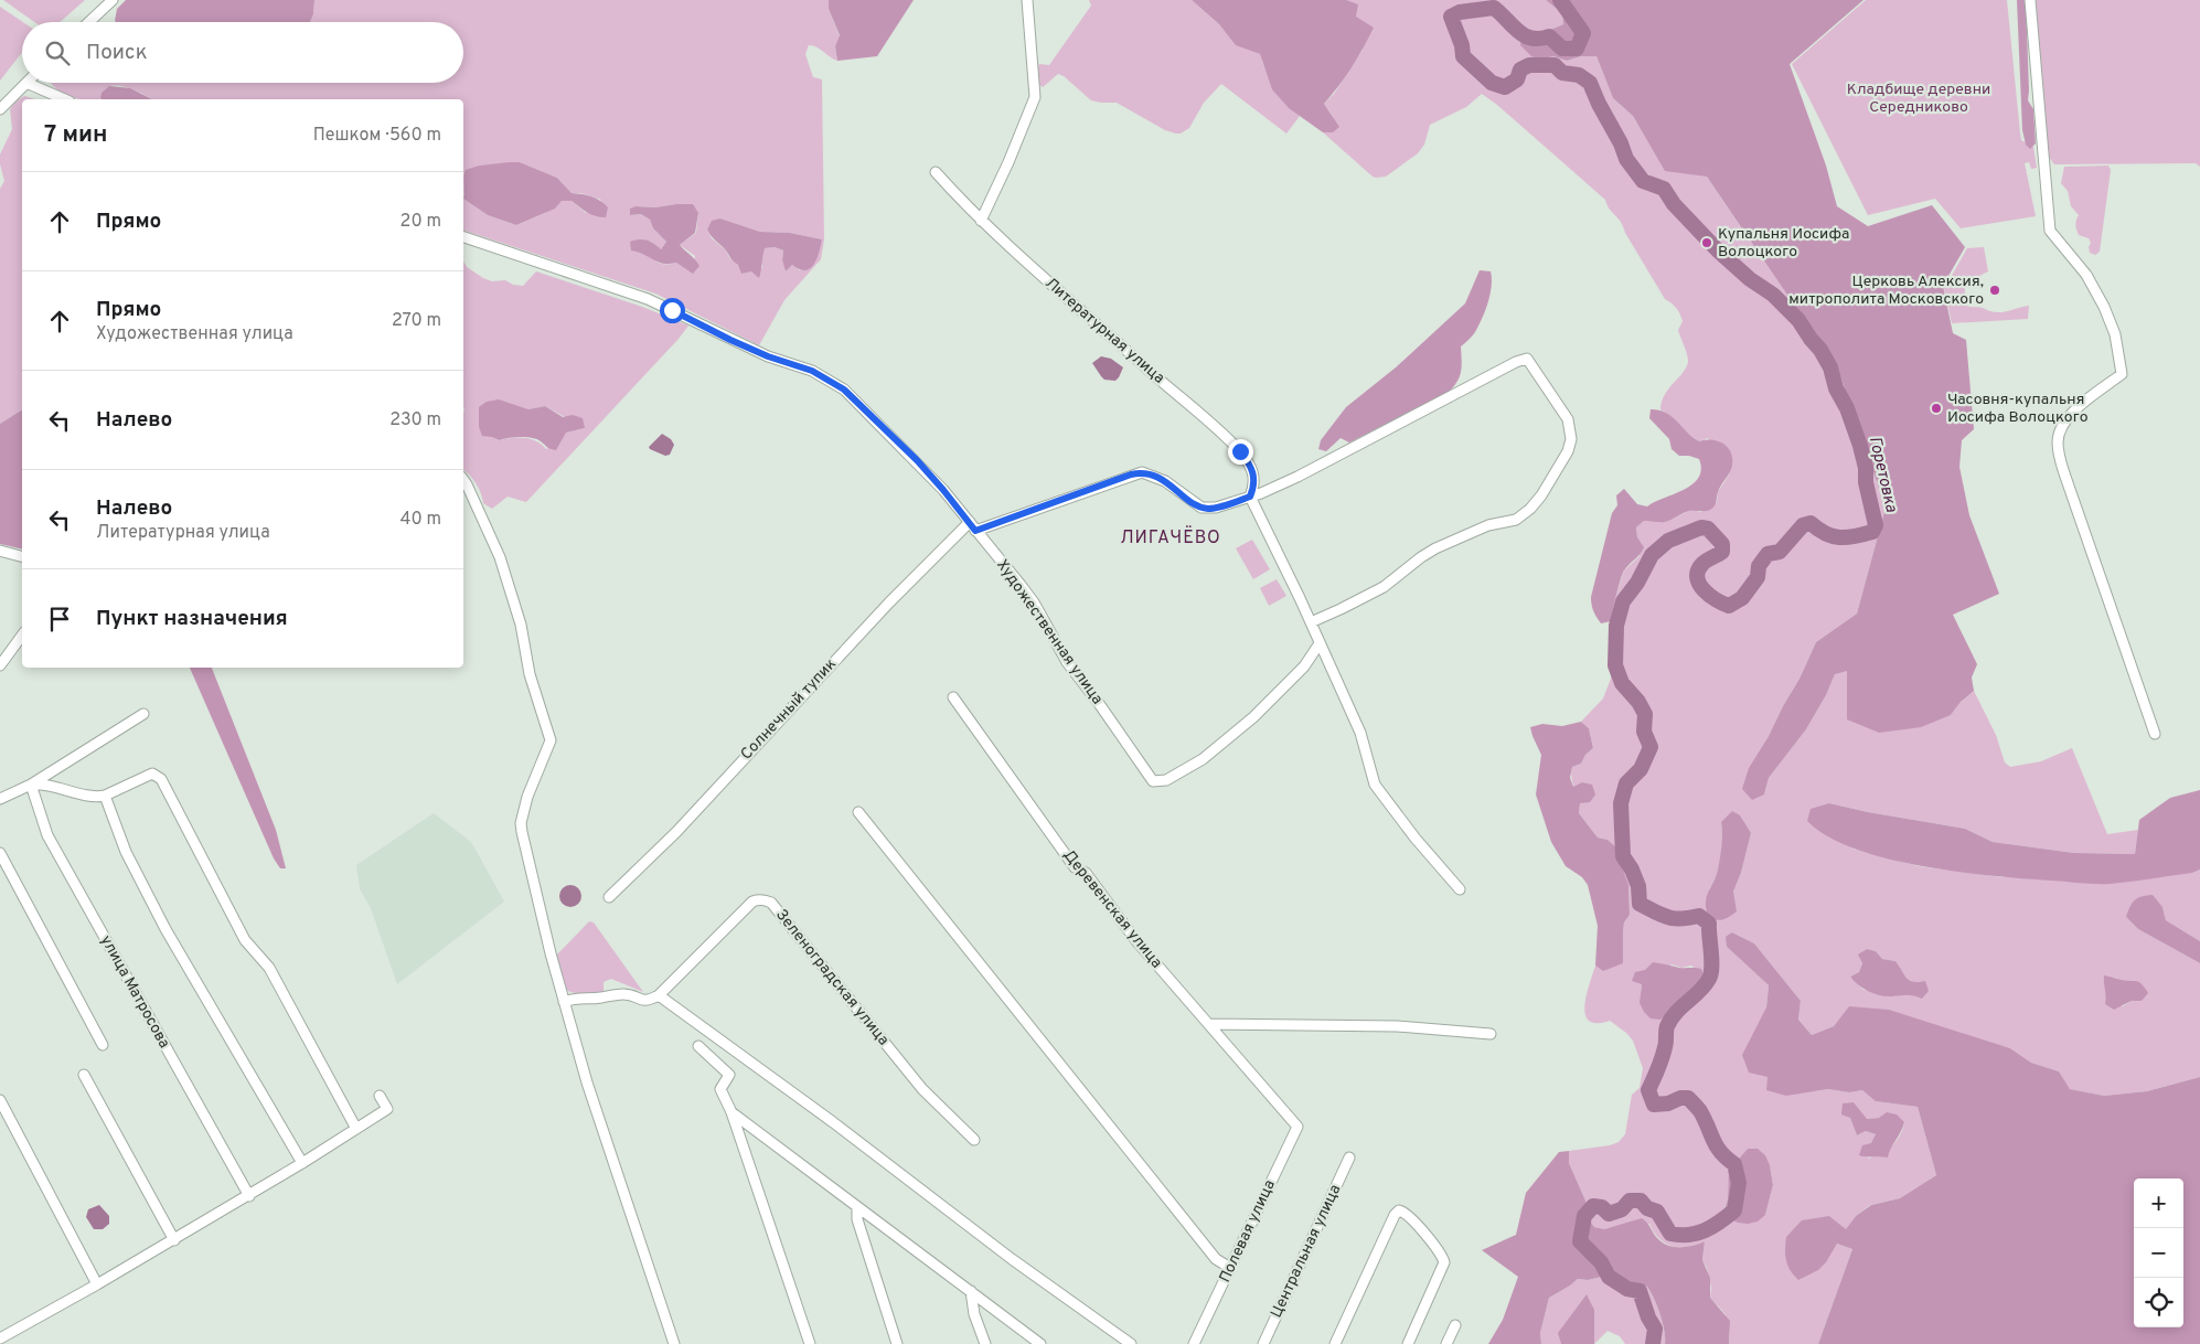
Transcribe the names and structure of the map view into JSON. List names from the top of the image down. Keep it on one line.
{"streets":{"street":["Литературная улица","Художественная улица","Солнечный тупик","Деревенская улица","Зеленоградская улица","улица Матросова","Полевая улица","Центральная улица"]},"crossings":[["Художественная улица","Солнечный тупик"],["Деревенская улица","Полевая улица"]],"districts":["ЛИГАЧЁВО"],"water":["Горетовка"],"parks":["Кладбище деревни Середниково"],"places":["Купальня Иосифа Волоцкого","Церковь Алексия, митрополита Московского","Часовня-купальня Иосифа Волоцкого"],"page":{"search":"Поиск","heading":["7 мин","Пешком · 560 m"],"list":[["Прямо","20 m"],["Прямо","Художественная улица","270 m"],["Налево","230 m"],["Налево","Литературная улица","40 m"],"Пункт назначения"],"map_buttons":["+","−"]}}
